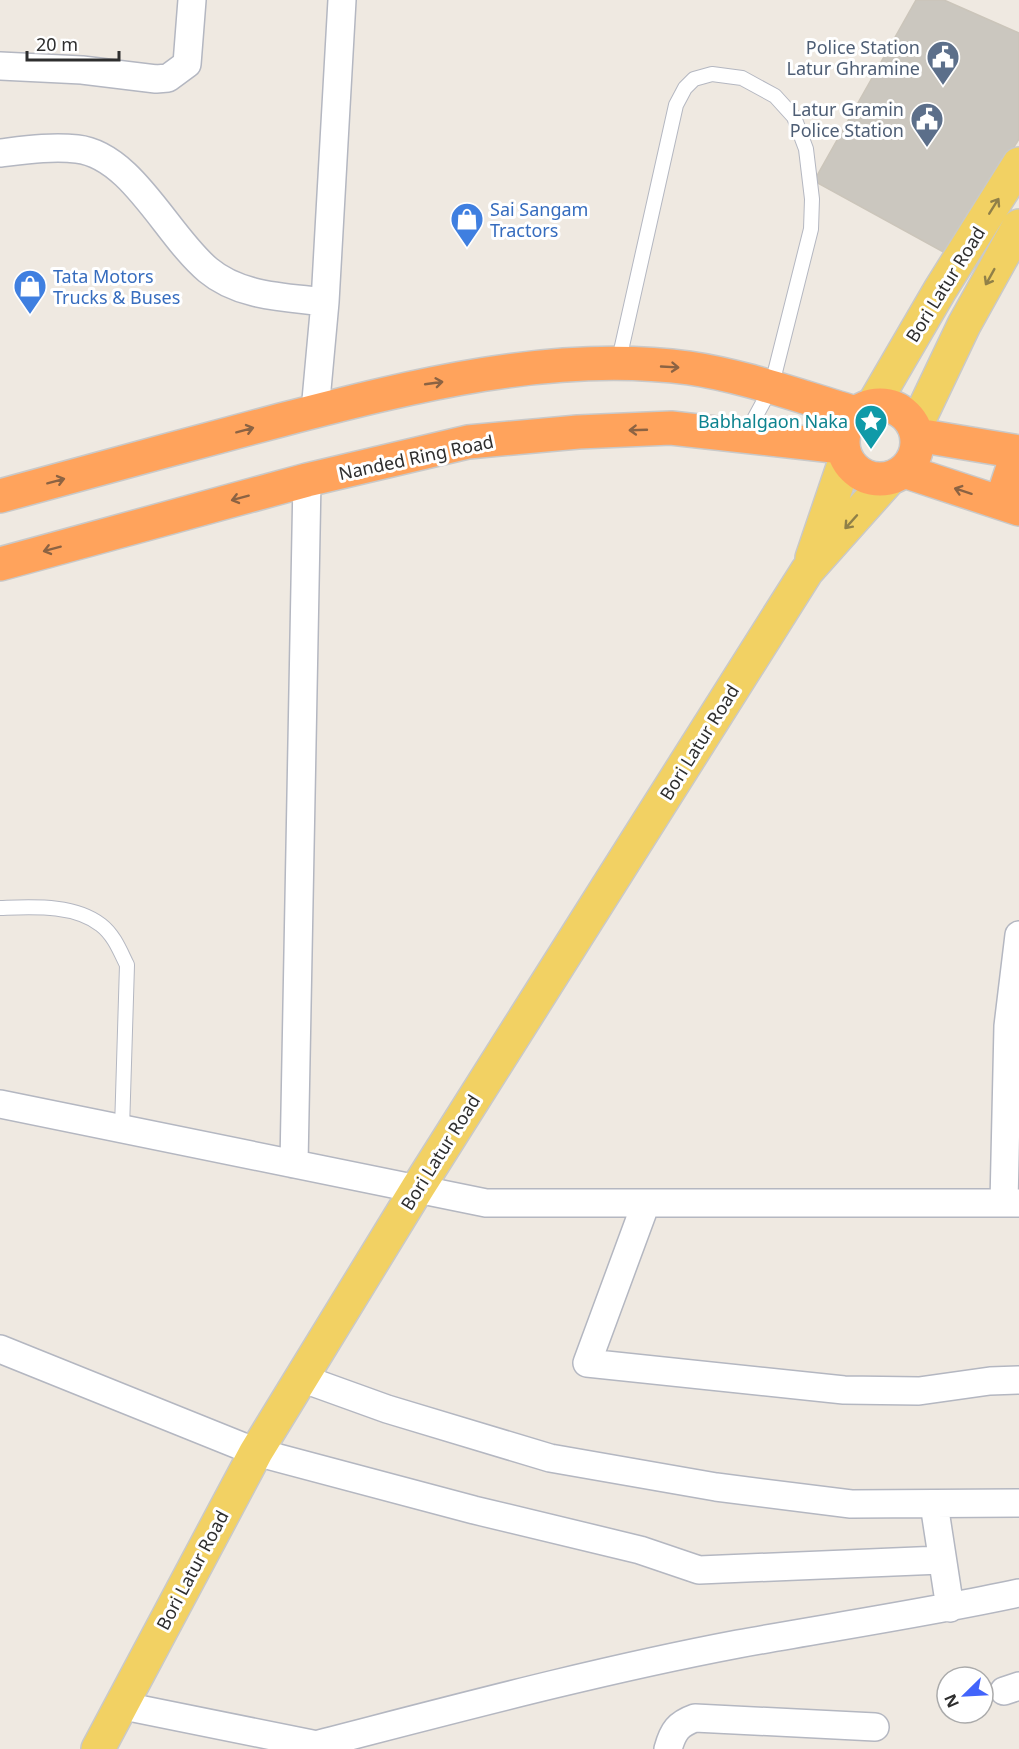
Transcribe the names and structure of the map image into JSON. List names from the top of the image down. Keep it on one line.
{"streets":{"highway":["Nanded Ring Road"],"main road":["Bori Latur Road"]},"crossings":[["Bori Latur Road","Nanded Ring Road"]],"places":{"public building":["Police Station Latur Ghramine","Latur Gramin Police Station"],"shop":["Sai Sangam Tractors","Tata Motors Trucks & Buses"],"place":["Babhalgaon Naka"]},"scale_bar":"20 m","north":"bottom left"}
